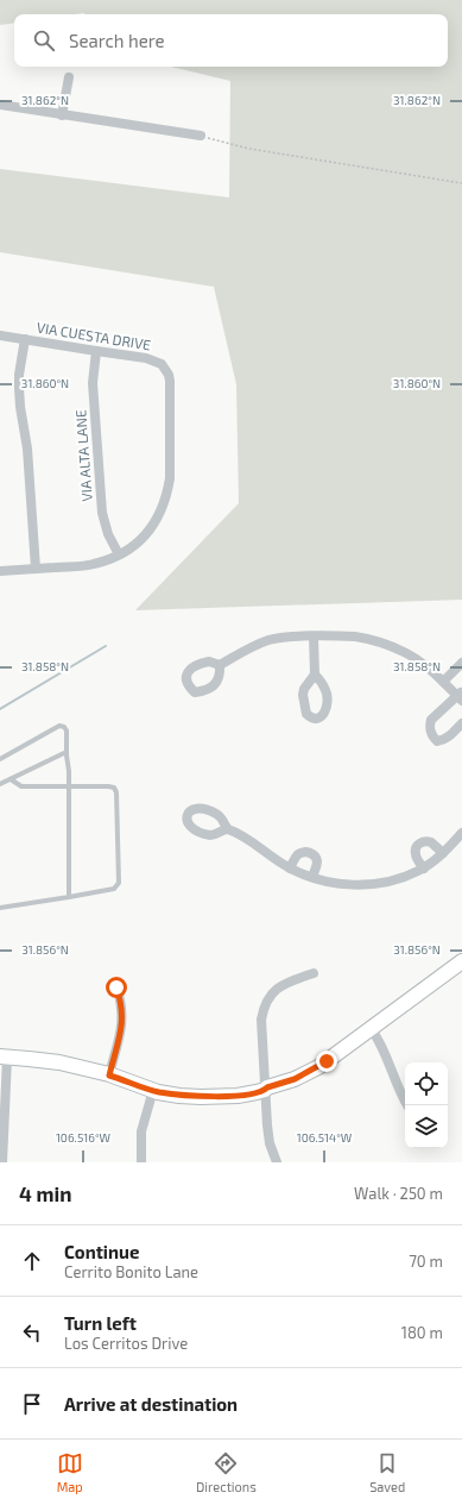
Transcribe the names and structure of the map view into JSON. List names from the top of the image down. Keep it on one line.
{"streets":{"street":["VIA CUESTA DRIVE","VIA ALTA LANE"]},"crossings":[["VIA CUESTA DRIVE","VIA ALTA LANE"]],"page":{"search":"Search here","heading":["4 min","Walk · 250 m"],"list":[["Continue","Cerrito Bonito Lane","70 m"],["Turn left","Los Cerritos Drive","180 m"],"Arrive at destination"],"nav":["Map","Directions","Saved"]},"coordinates":["31.862°N","31.860°N","31.858°N","31.856°N","106.516°W","106.514°W"]}
